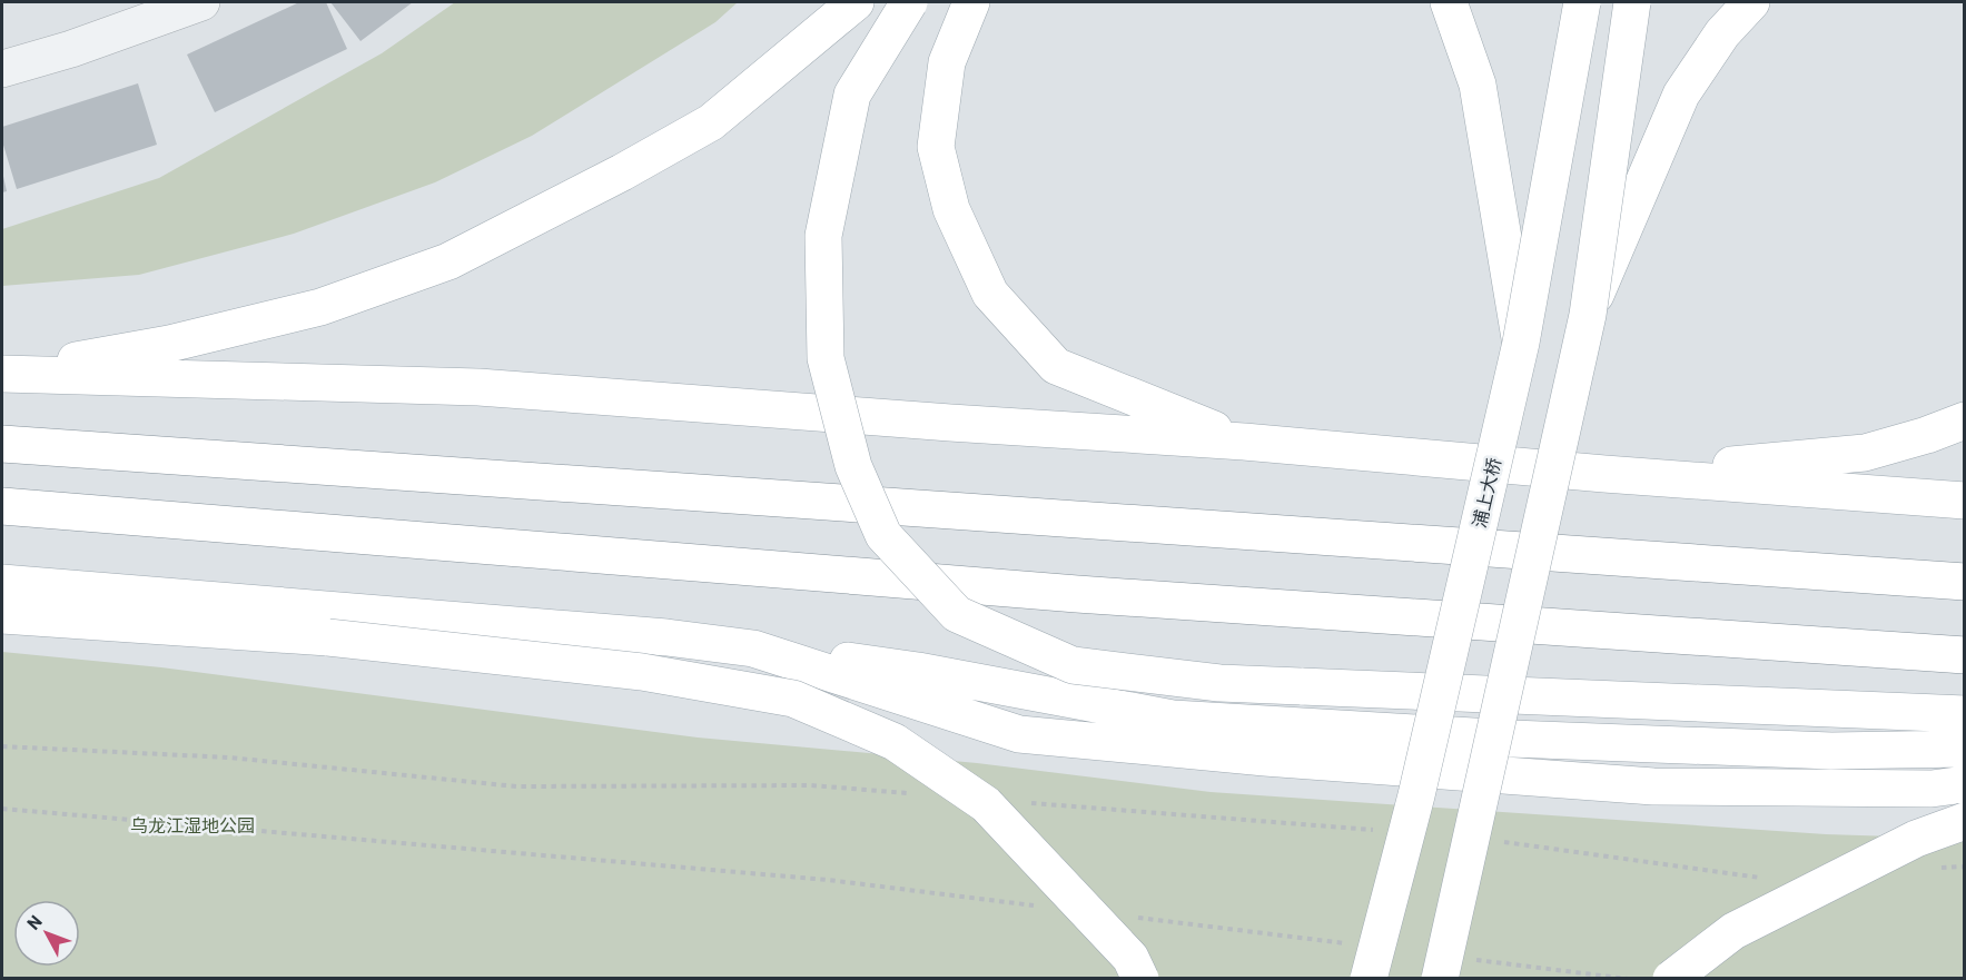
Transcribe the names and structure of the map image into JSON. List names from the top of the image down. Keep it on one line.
{"streets":{"main road":["浦上大桥"]},"parks":["乌龙江湿地公园"],"north":"top left"}
